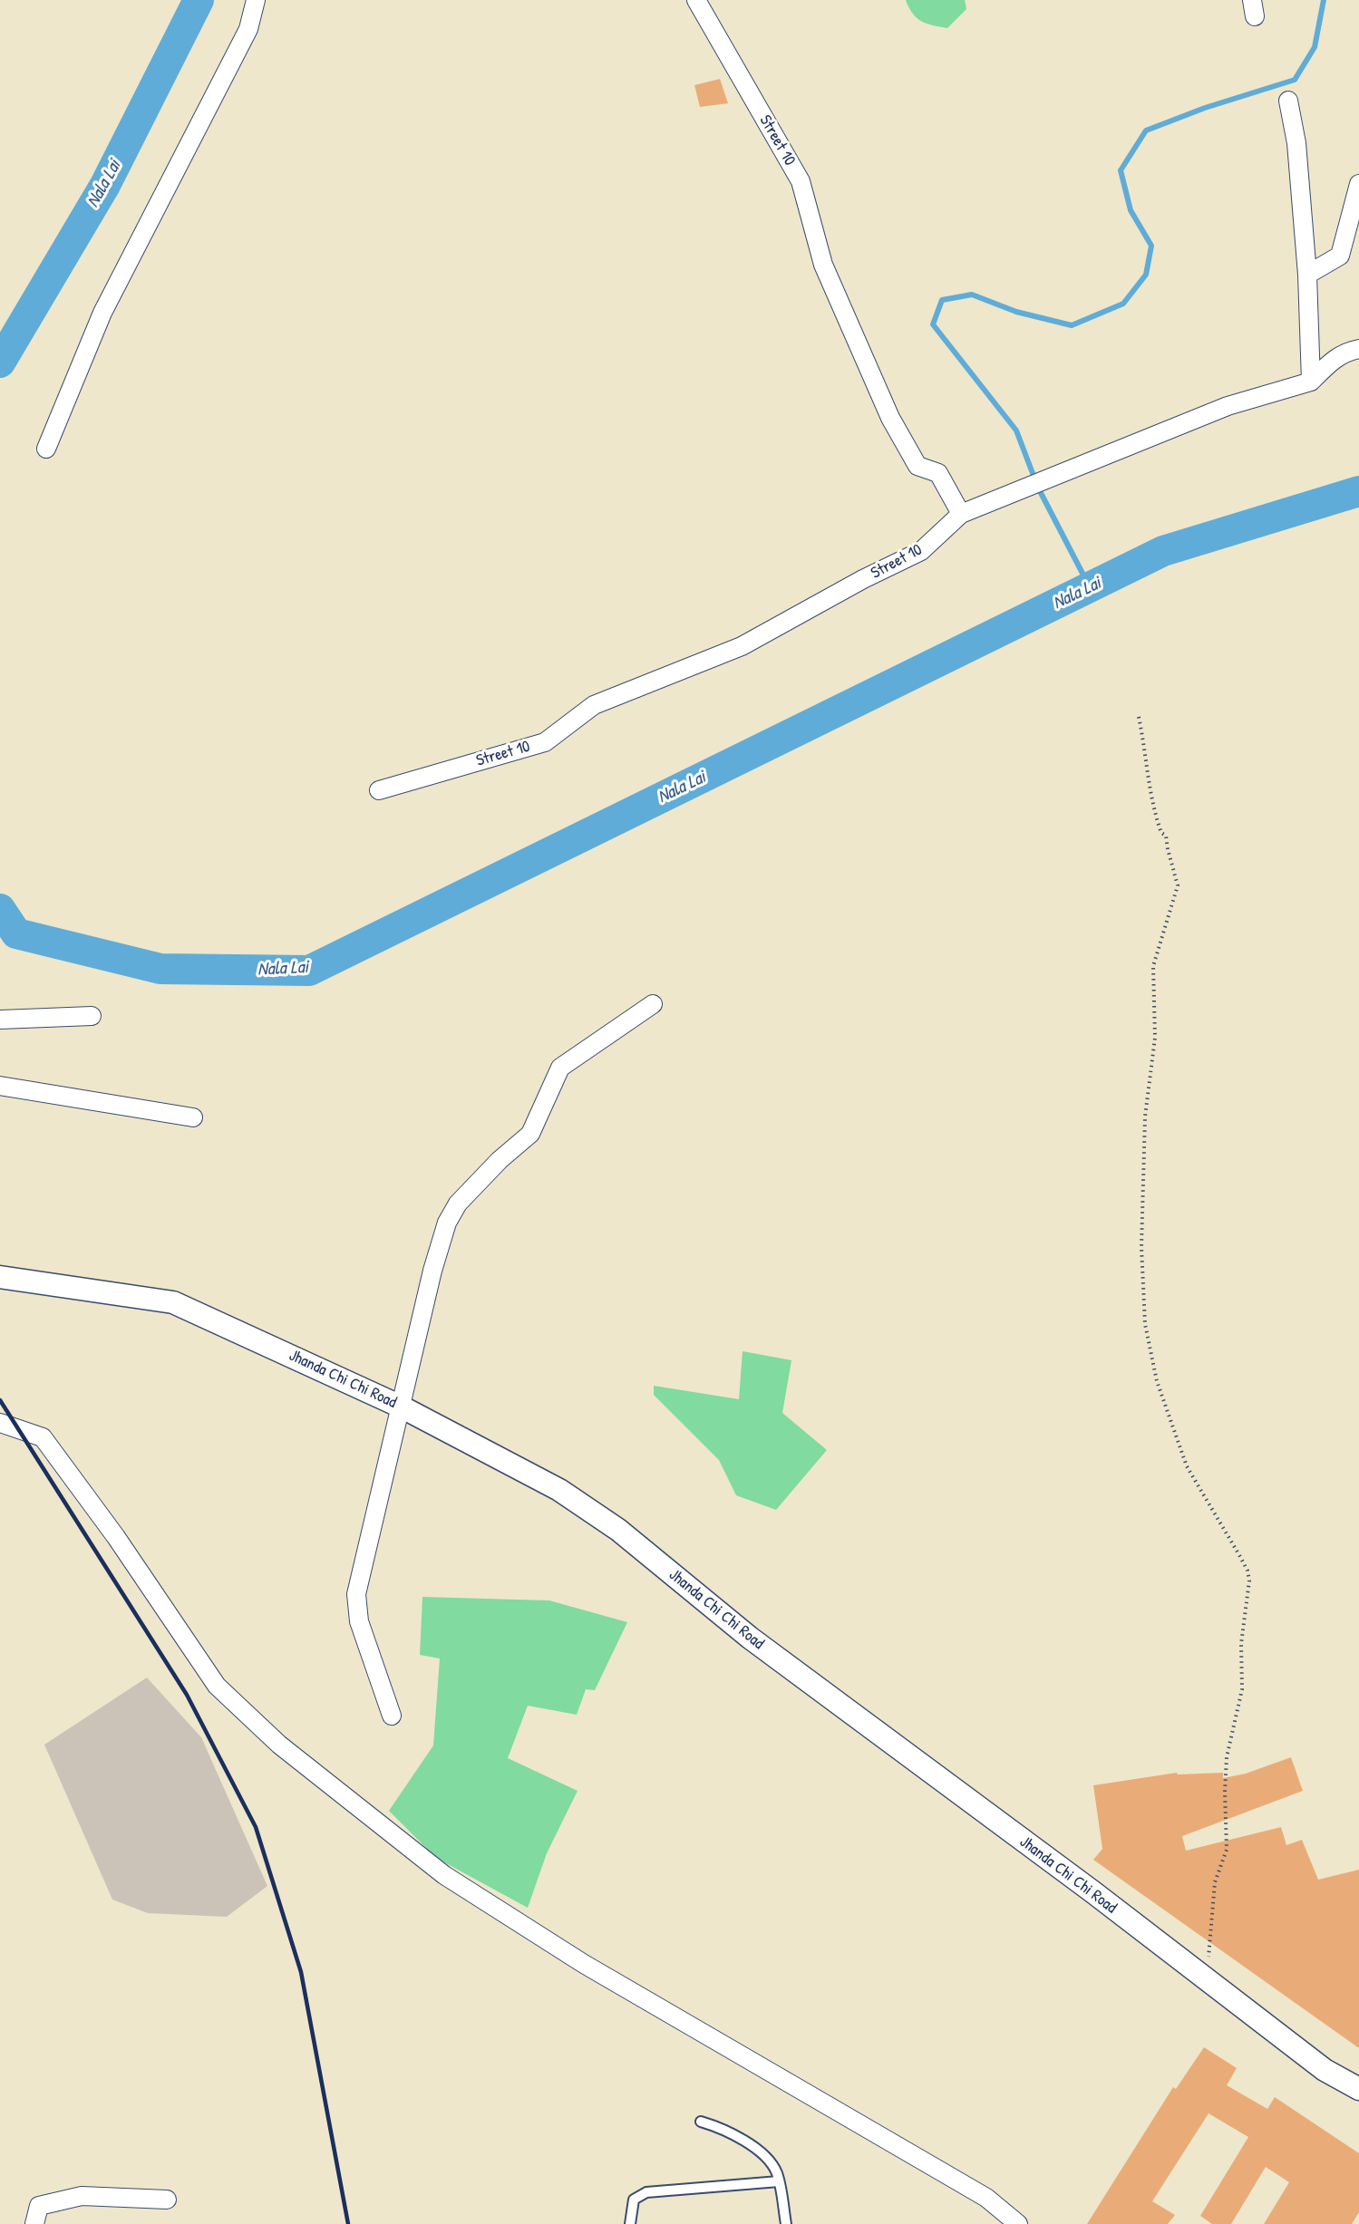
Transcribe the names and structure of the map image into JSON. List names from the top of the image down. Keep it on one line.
{"streets":{"street":["Street 10","Jhanda Chi Chi Road"]},"water":["Nala Lai"]}
